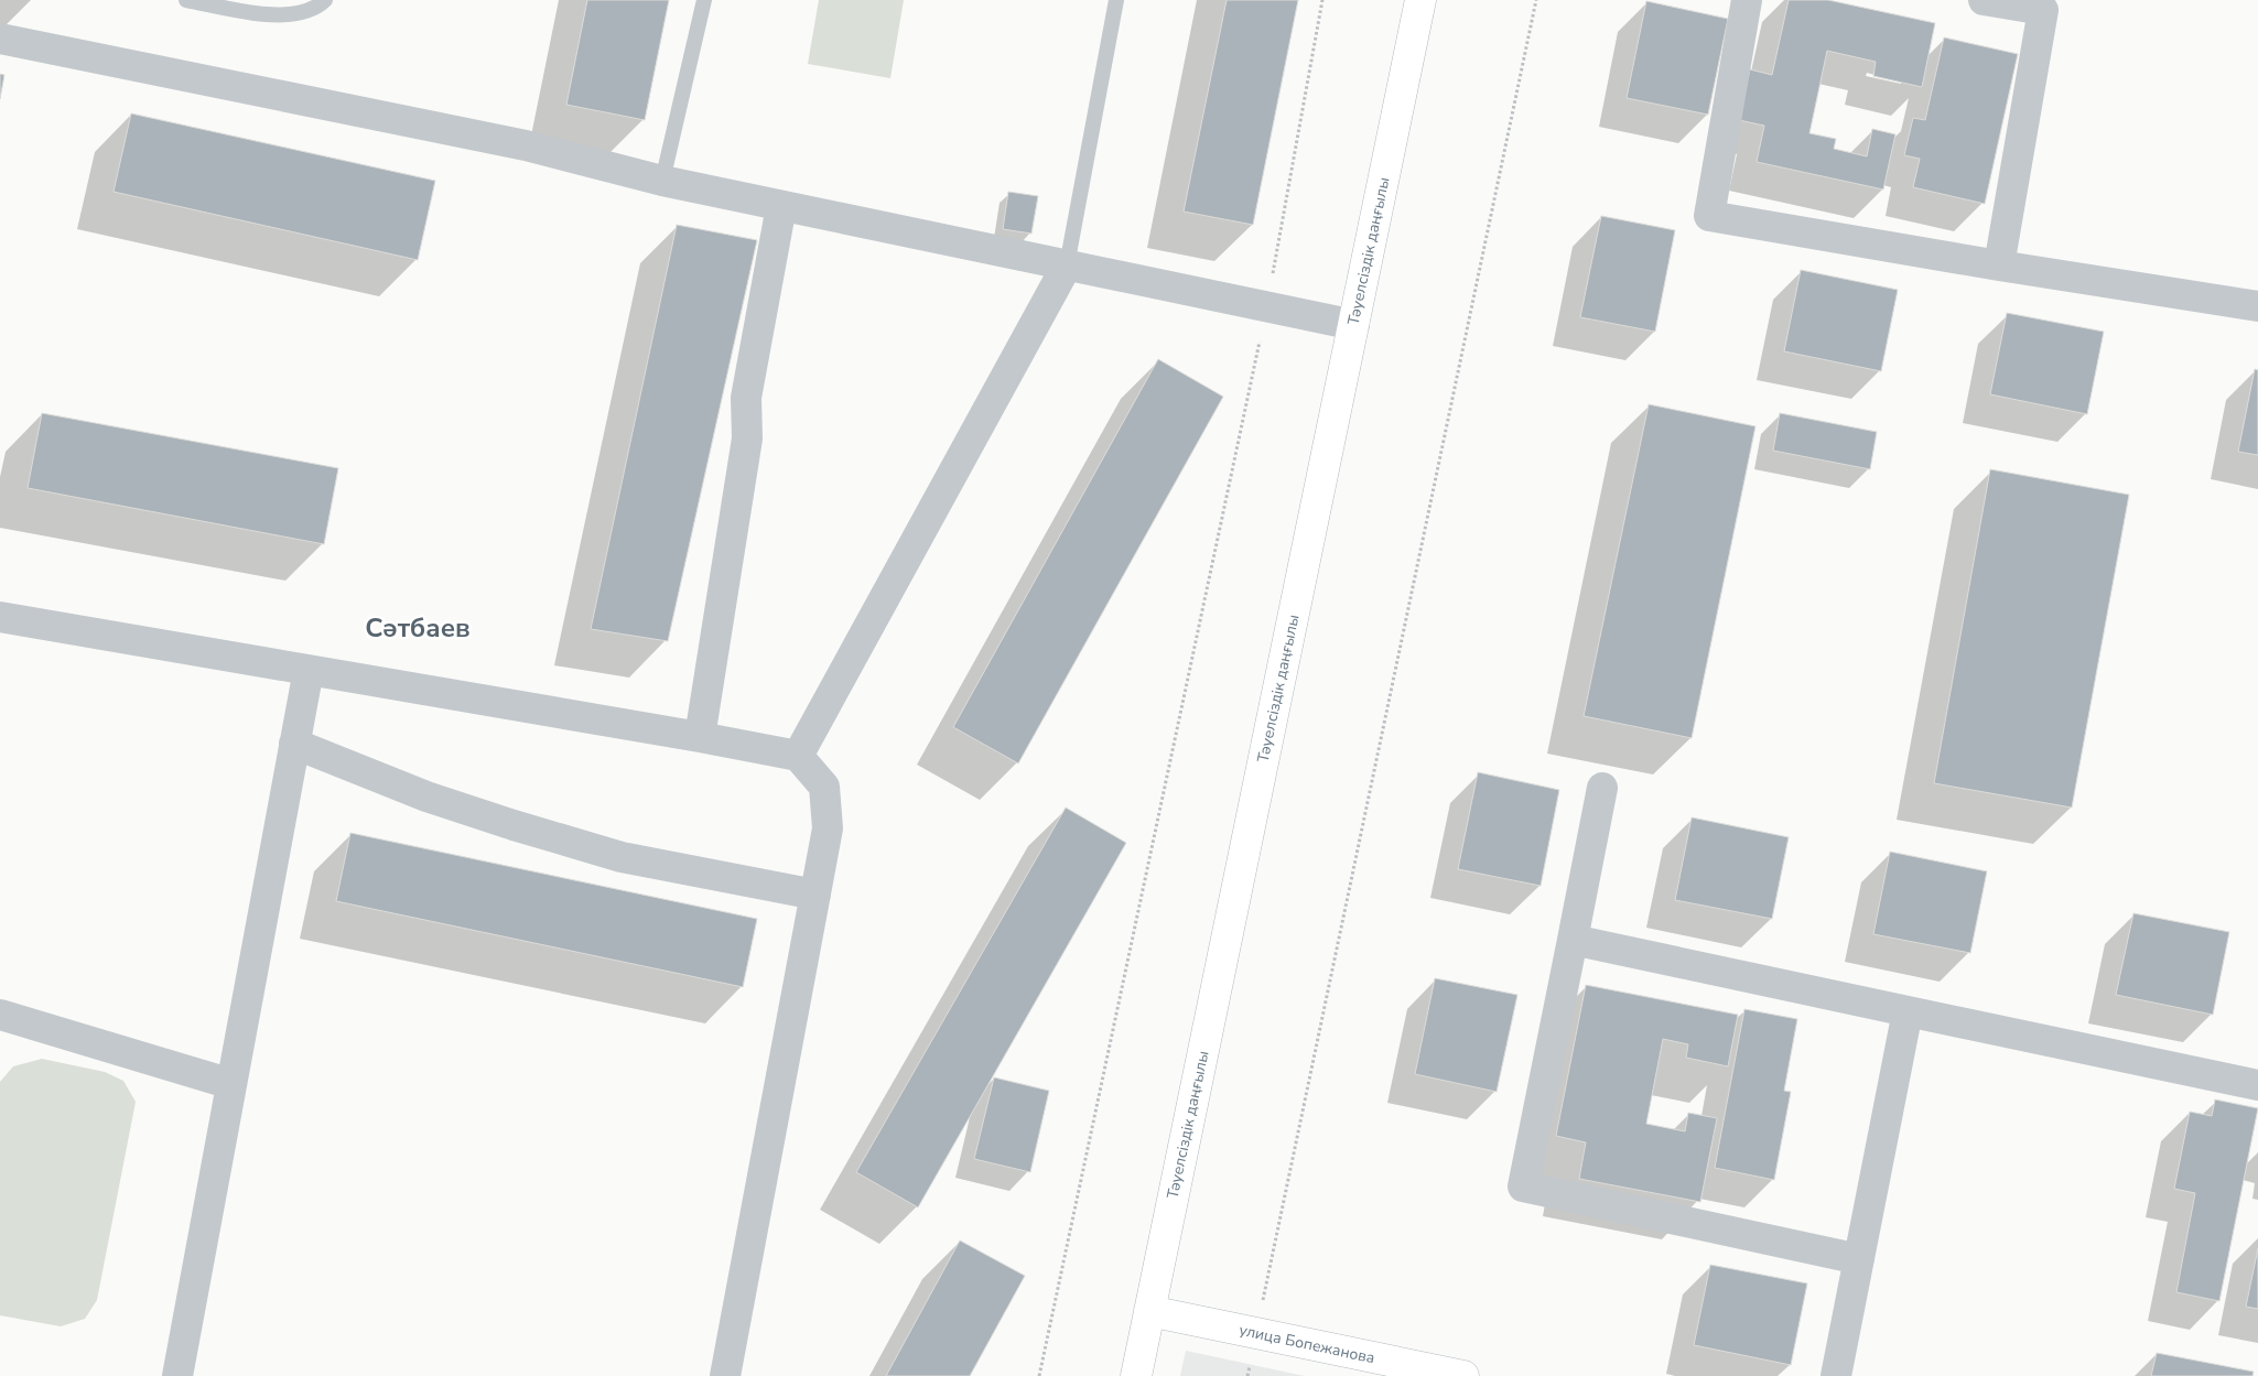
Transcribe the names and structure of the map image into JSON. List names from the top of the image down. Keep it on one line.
{"streets":{"street":["Тәуелсіздік даңғылы","улица Бопежанова"]},"crossings":[["Тәуелсіздік даңғылы","улица Бопежанова"]],"districts":["Сәтбаев"]}
